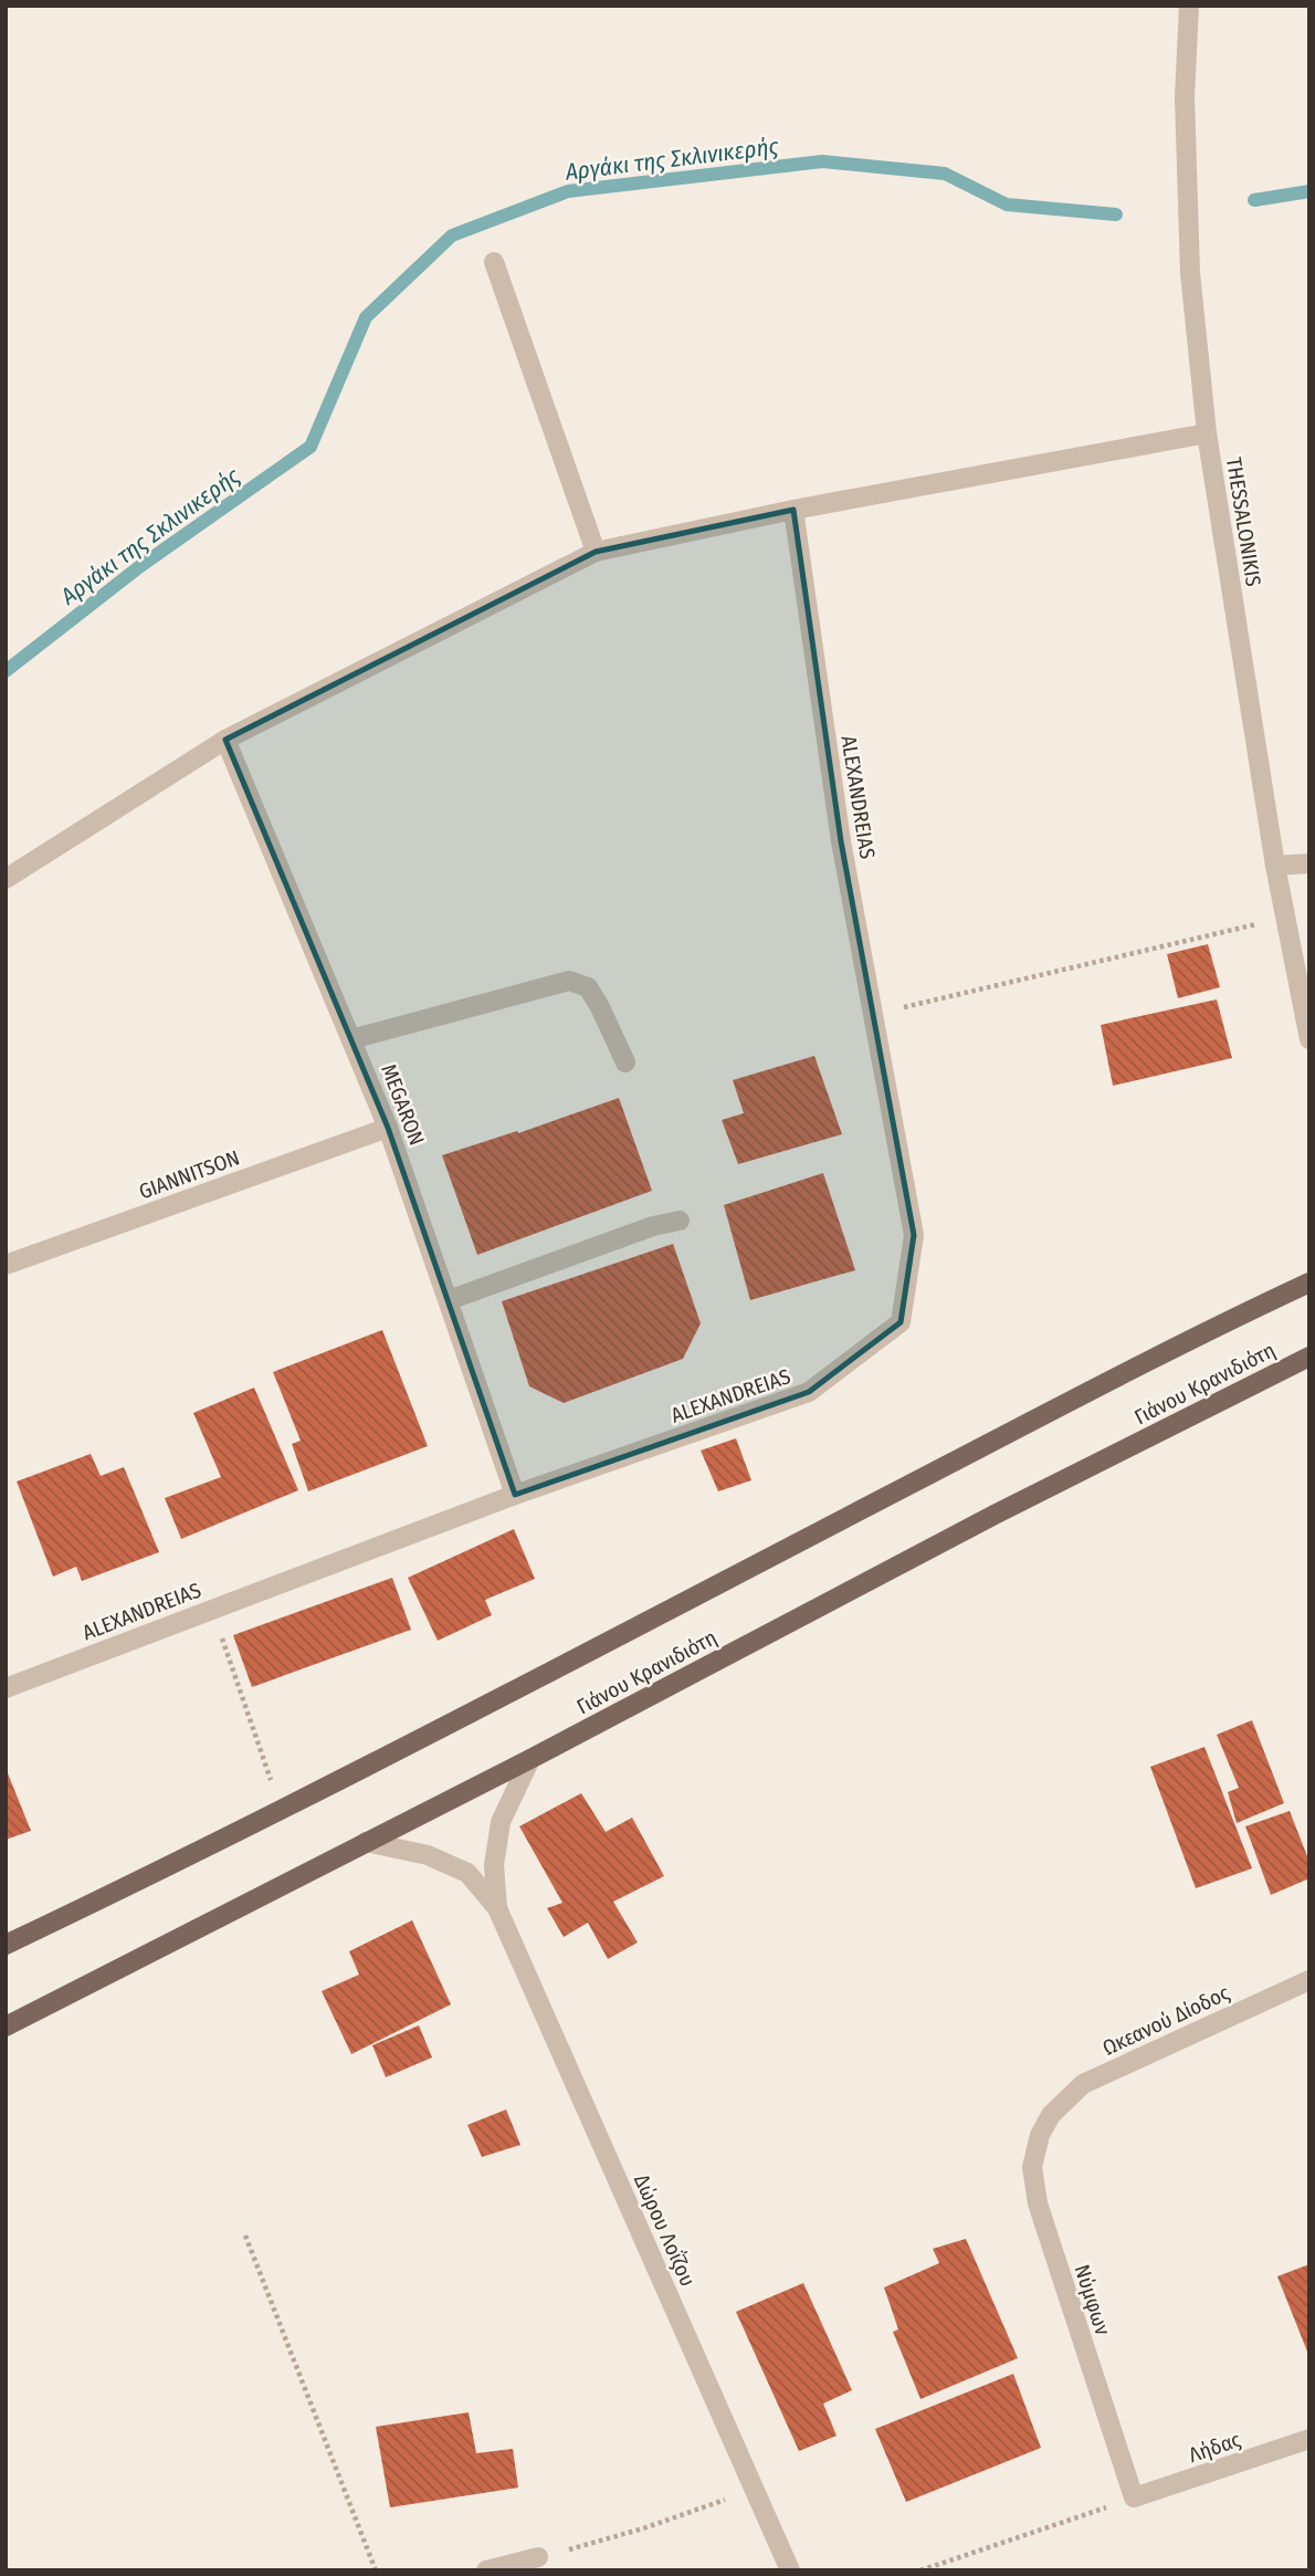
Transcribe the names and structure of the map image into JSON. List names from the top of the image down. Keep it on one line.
{"streets":{"main road":["Γιάνου Κρανιδιότη"],"street":["THESSALONIKIS","ALEXANDREIAS","MEGARON","GIANNITSON","Ωκεανού Δίοδος","Δώρου Λοΐζου","Νύμφων","Λήδας"]},"crossings":[["ALEXANDREIAS","MEGARON"],["MEGARON","GIANNITSON"],["Γιάνου Κρανιδιότη","Δώρου Λοΐζου"],["Ωκεανού Δίοδος","Νύμφων"],["Νύμφων","Λήδας"]],"water":["Αργάκι της Σκλινικερής"]}
